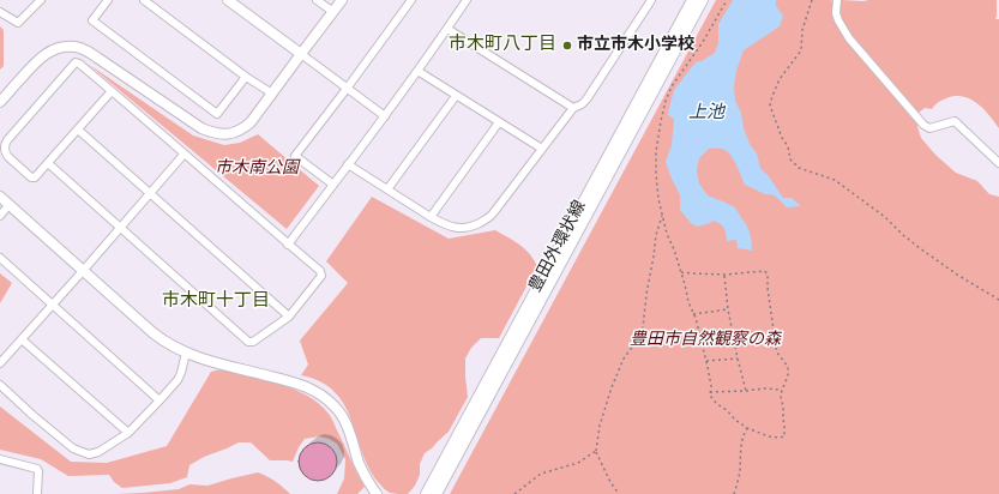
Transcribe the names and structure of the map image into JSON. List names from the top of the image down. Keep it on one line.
{"streets":{"street":["豊田外環状線"]},"districts":["市木町八丁目","市木町十丁目"],"water":["上池"],"parks":["市木南公園","豊田市自然観察の森"],"places":["市立市木小学校"]}
